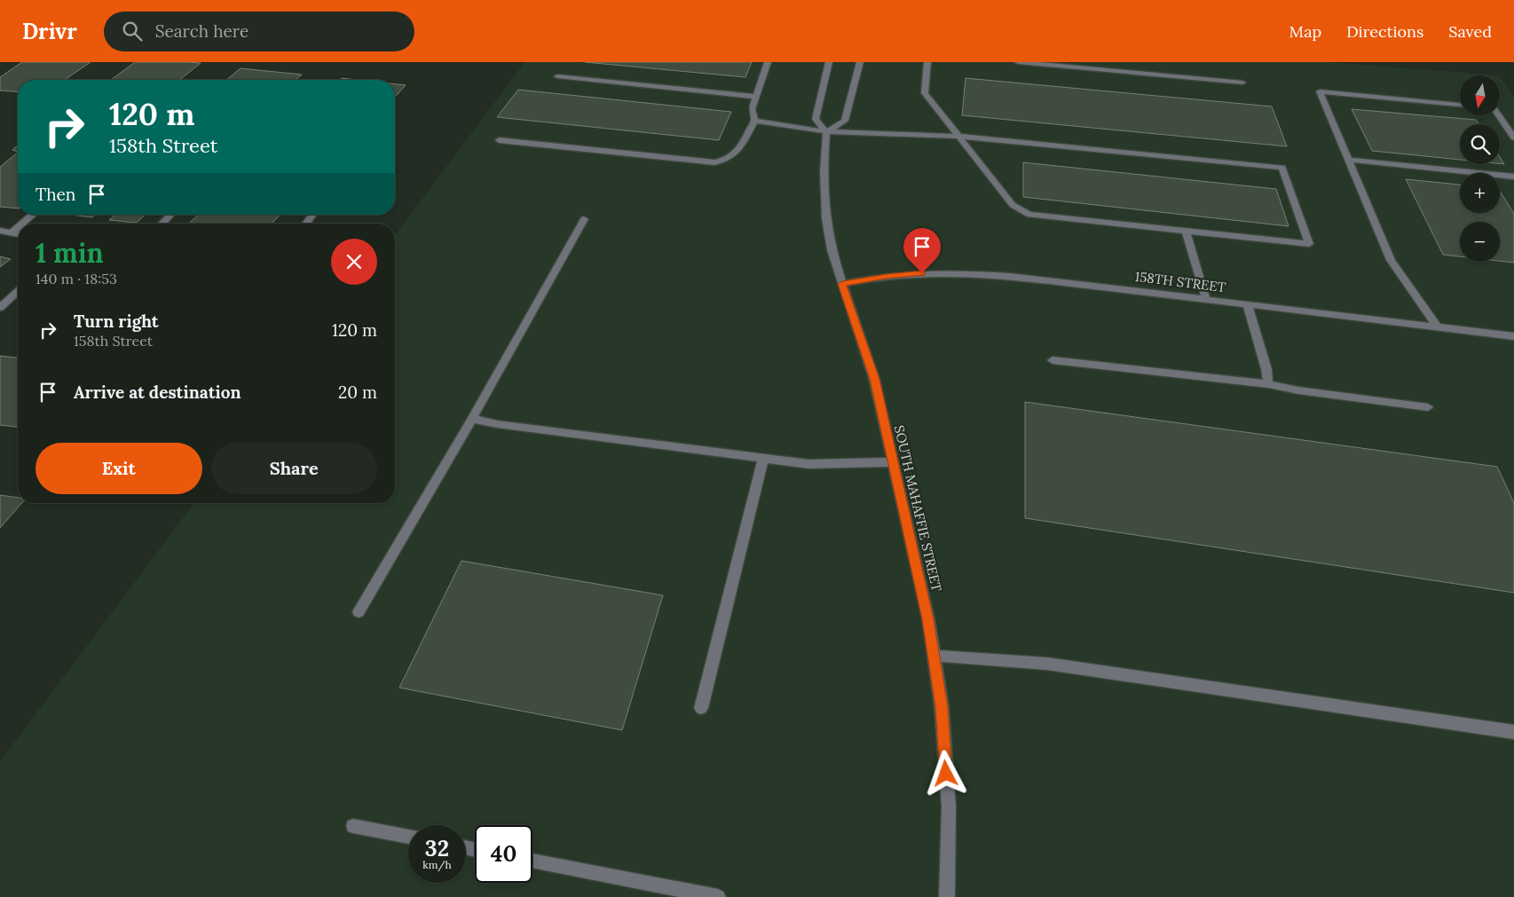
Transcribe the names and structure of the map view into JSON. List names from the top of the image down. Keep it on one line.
{"streets":{"street":["158TH STREET","SOUTH MAHAFFIE STREET"]},"crossings":[["158TH STREET","SOUTH MAHAFFIE STREET"]],"north":"bottom","page":{"header":"Drivr","search":"Search here","nav":["Map","Directions","Saved"],"map_buttons":["+","−"],"turn":["120 m","158th Street"],"then":"Then","heading":["1 min","140 m · 18:53"],"list":[{"name":"Turn right","note":"158th Street","value":"120 m"},{"name":"Arrive at destination","value":"20 m"}],"buttons":["Exit","Share"],"speed":"32 km/h","limit":"40"}}
